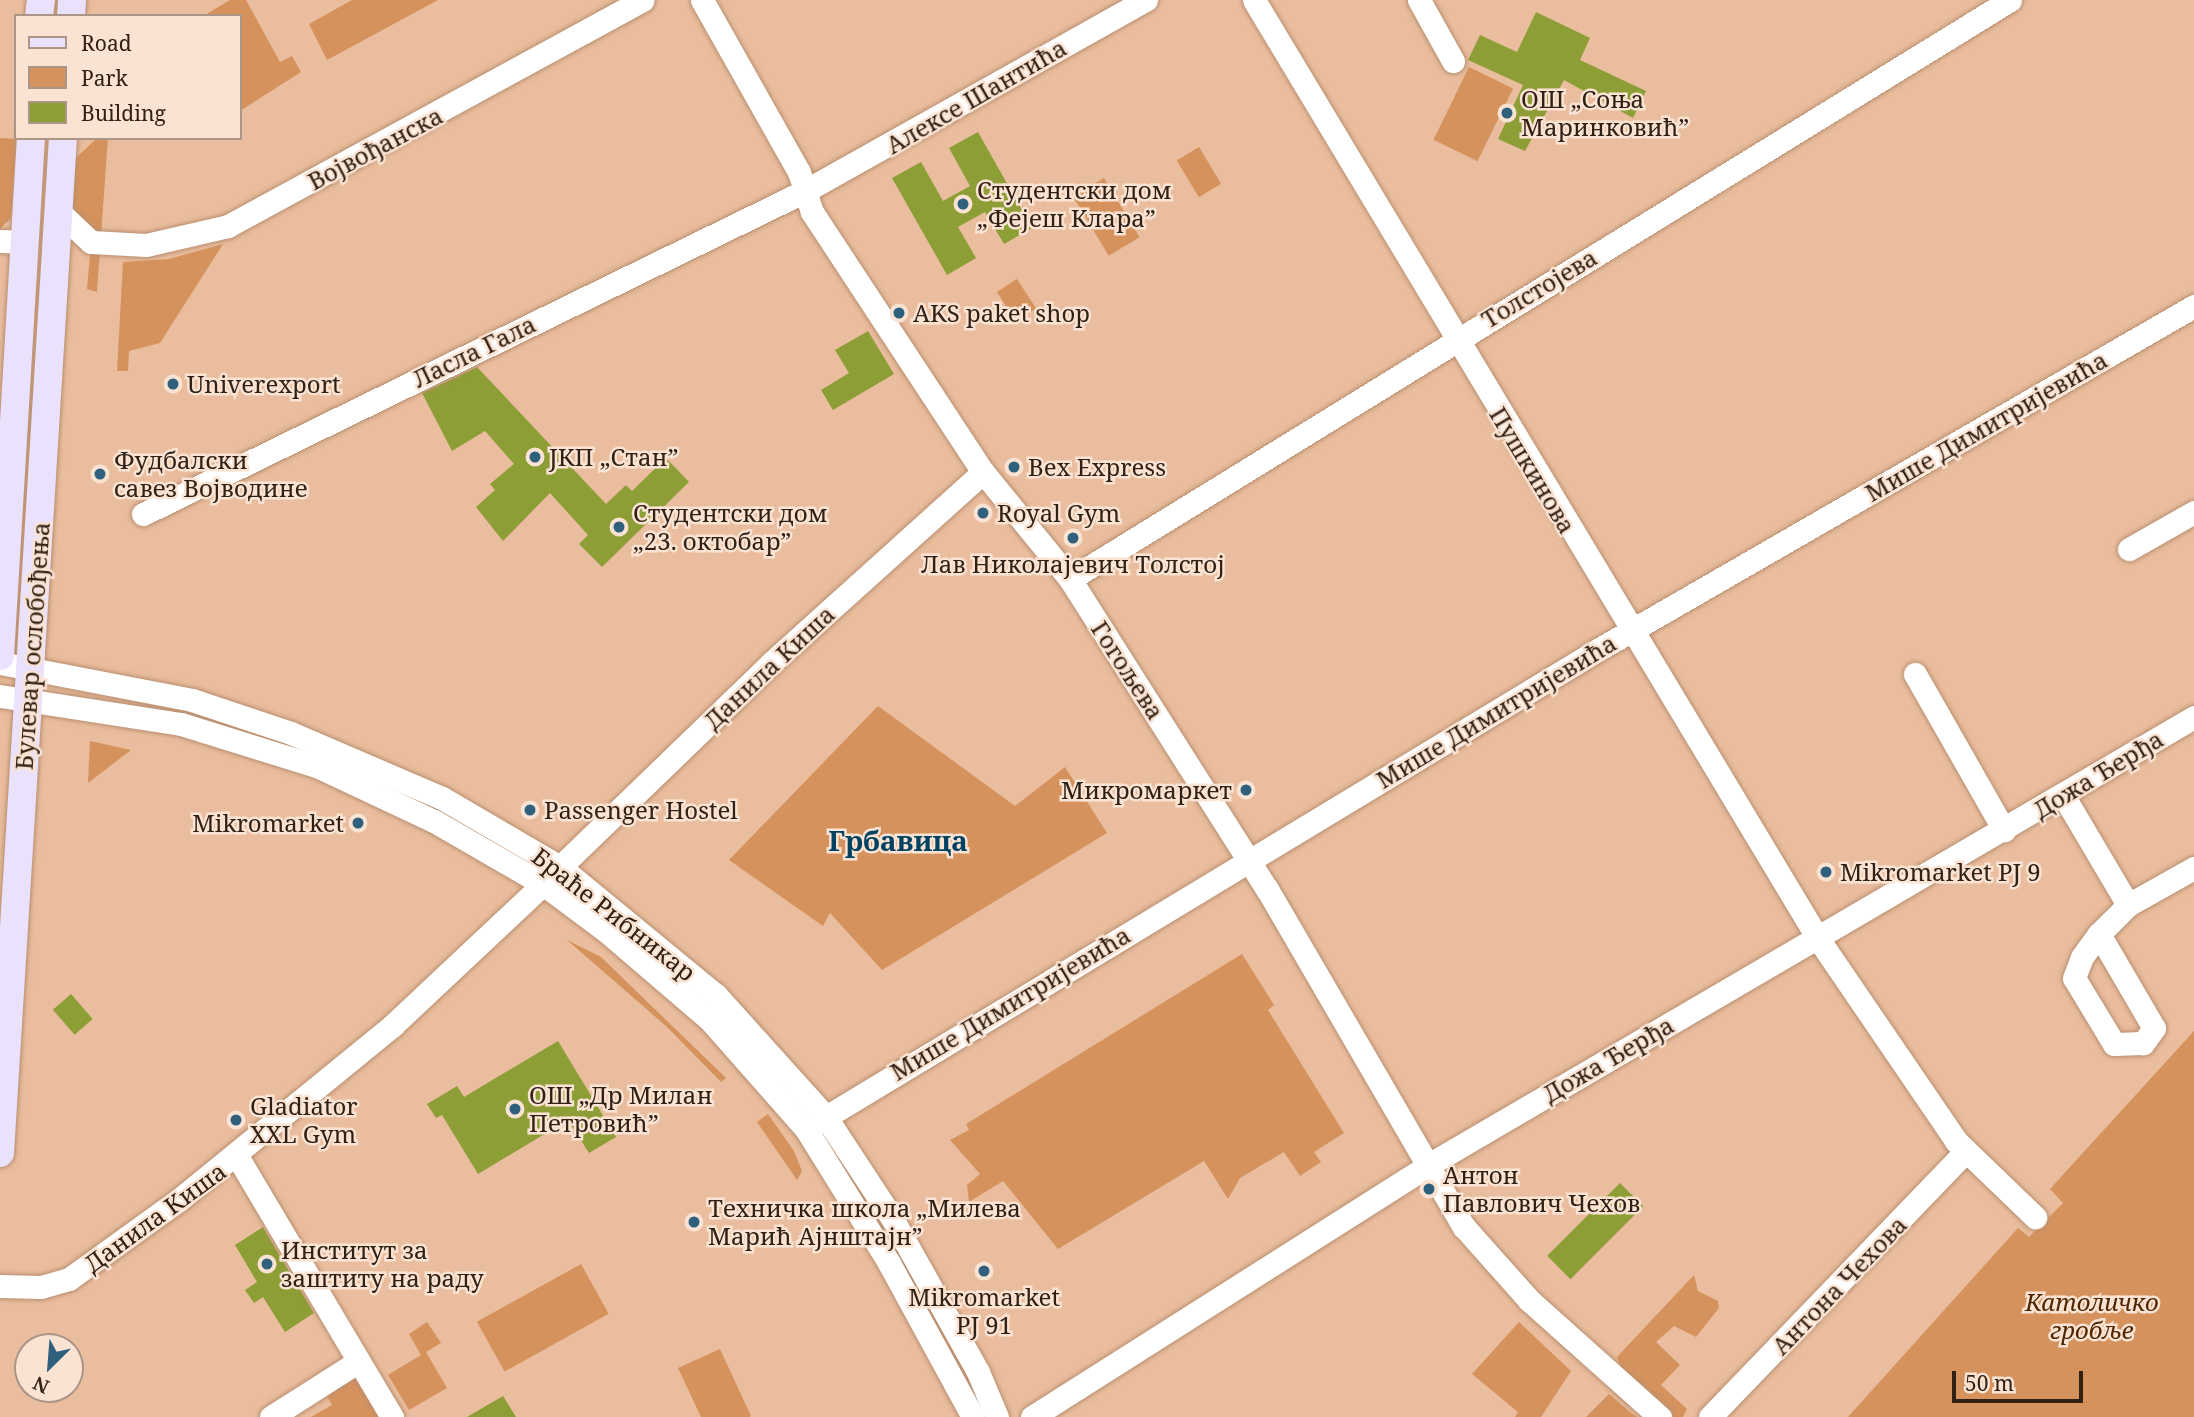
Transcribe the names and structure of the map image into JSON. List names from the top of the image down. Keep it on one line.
{"streets":{"main road":["Булевар ослобођења"],"street":["Алексе Шантића","Војвођанска","Толстојева","Ласла Гала","Мише Димитријевића","Пушкинова","Данила Киша","Гогољева","Дожа Ђерђа","Браће Рибникар","Антона Чехова"]},"crossings":[["Алексе Шантића","Ласла Гала"],["Алексе Шантића","Гогољева"],["Толстојева","Пушкинова"],["Толстојева","Гогољева"],["Ласла Гала","Гогољева"],["Мише Димитријевића","Пушкинова"],["Мише Димитријевића","Гогољева"],["Мише Димитријевића","Браће Рибникар"],["Пушкинова","Дожа Ђерђа"],["Булевар ослобођења","Браће Рибникар"],["Данила Киша","Гогољева"],["Данила Киша","Браће Рибникар"],["Гогољева","Дожа Ђерђа"]],"districts":["Грбавица"],"parks":["Католичко гробље"],"places":["ОШ „Соња Маринковић”","Студентски дом „Фејеш Клара”","AKS paket shop","Univerexport","ЈКП „Стан”","Bex Express","Фудбалски савез Војводине","Royal Gym","Студентски дом „23. октобар”","Лав Николајевич Толстој","Микромаркет","Passenger Hostel","Mikromarket","Mikromarket PJ 9","ОШ „Др Милан Петровић”","Gladiator XXL Gym","Антон Павлович Чехов","Техничка школа „Милева Марић Ајнштајн”","Институт за заштиту на раду","Mikromarket PJ 91"],"legend":["Road","Park","Building"],"scale_bar":"50 m","north":"bottom left"}
